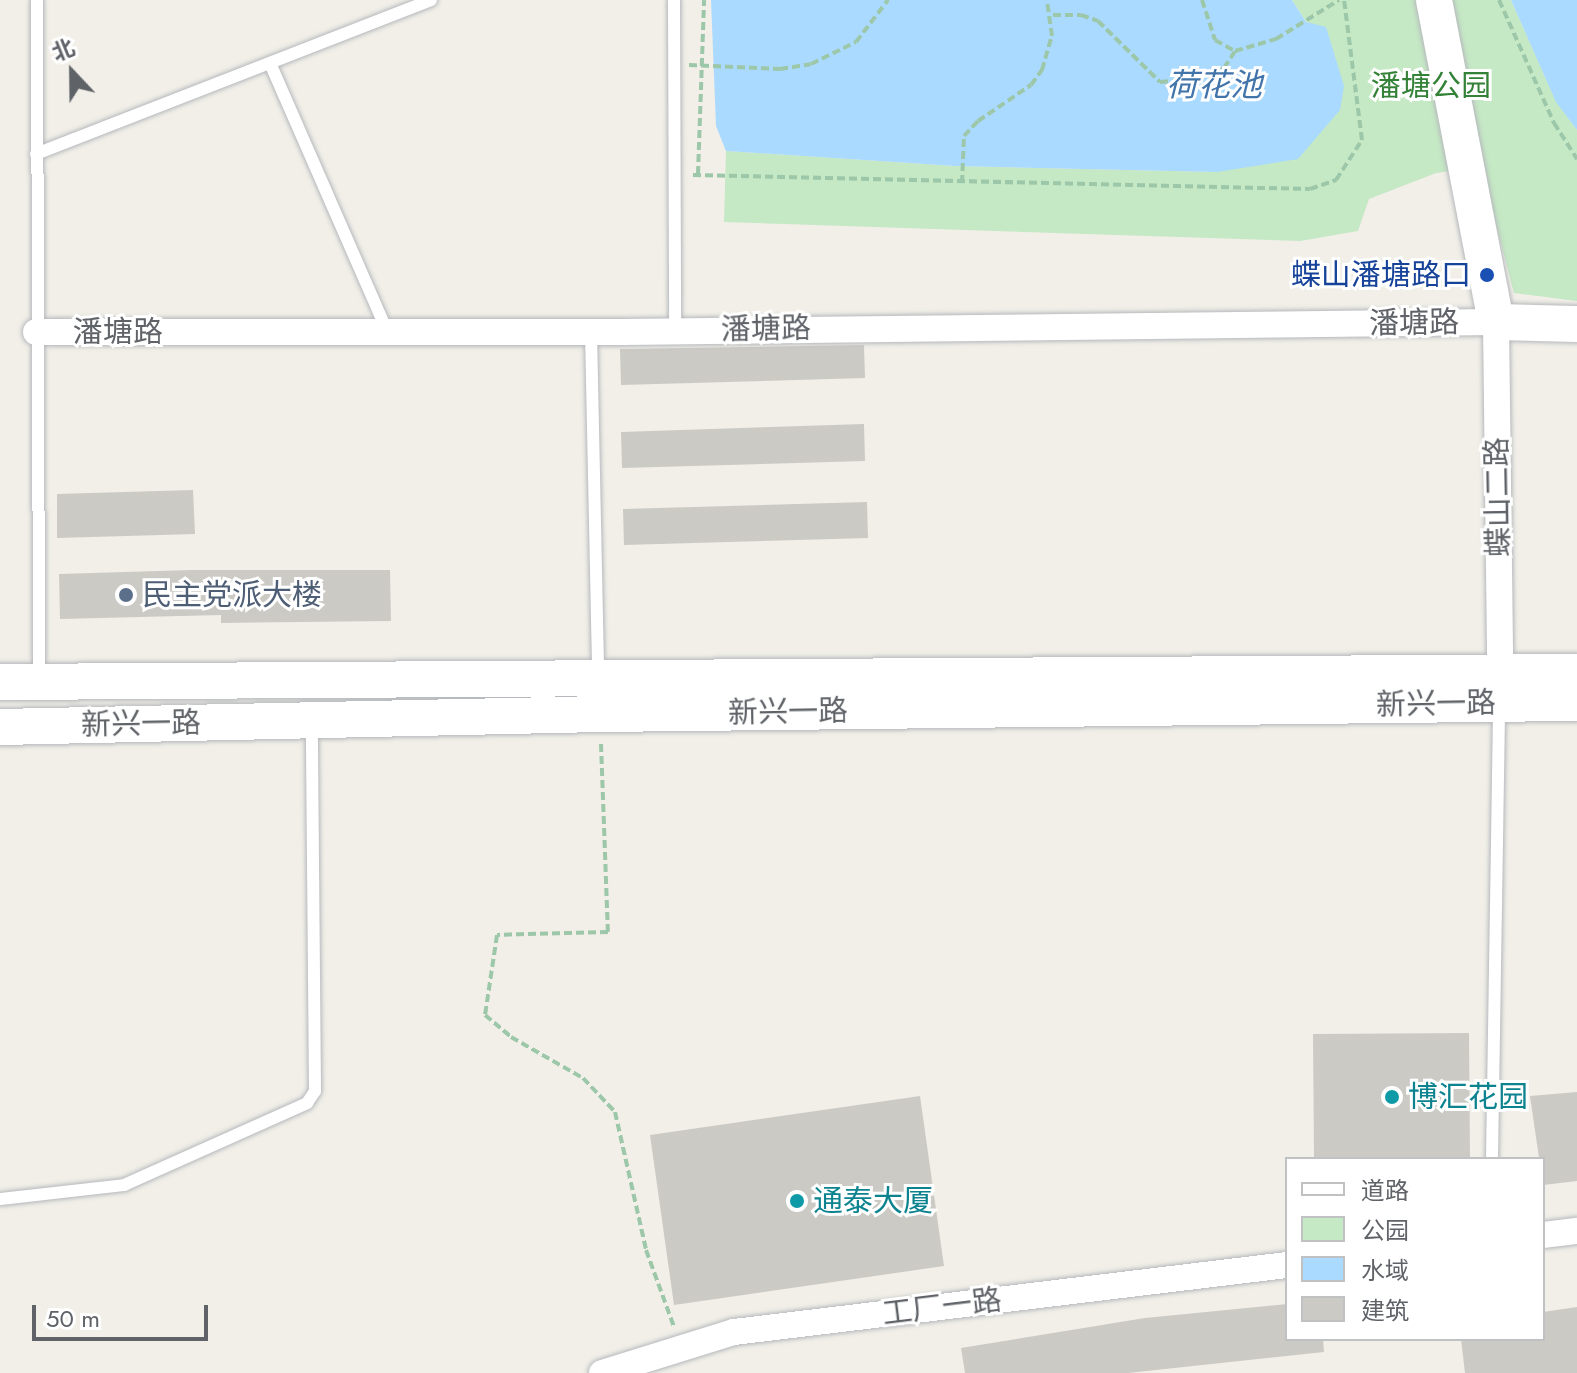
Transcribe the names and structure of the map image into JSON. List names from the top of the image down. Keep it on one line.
{"streets":{"main road":["蝶山二路","新兴一路"],"street":["潘塘路","工厂一路"]},"crossings":[["潘塘路","蝶山二路"],["蝶山二路","新兴一路"]],"water":["荷花池"],"parks":["潘塘公园"],"places":["蝶山潘塘路口","民主党派大楼","博汇花园","通泰大厦"],"legend":["道路","公园","水域","建筑"],"scale_bar":"50 m","north":"top"}
